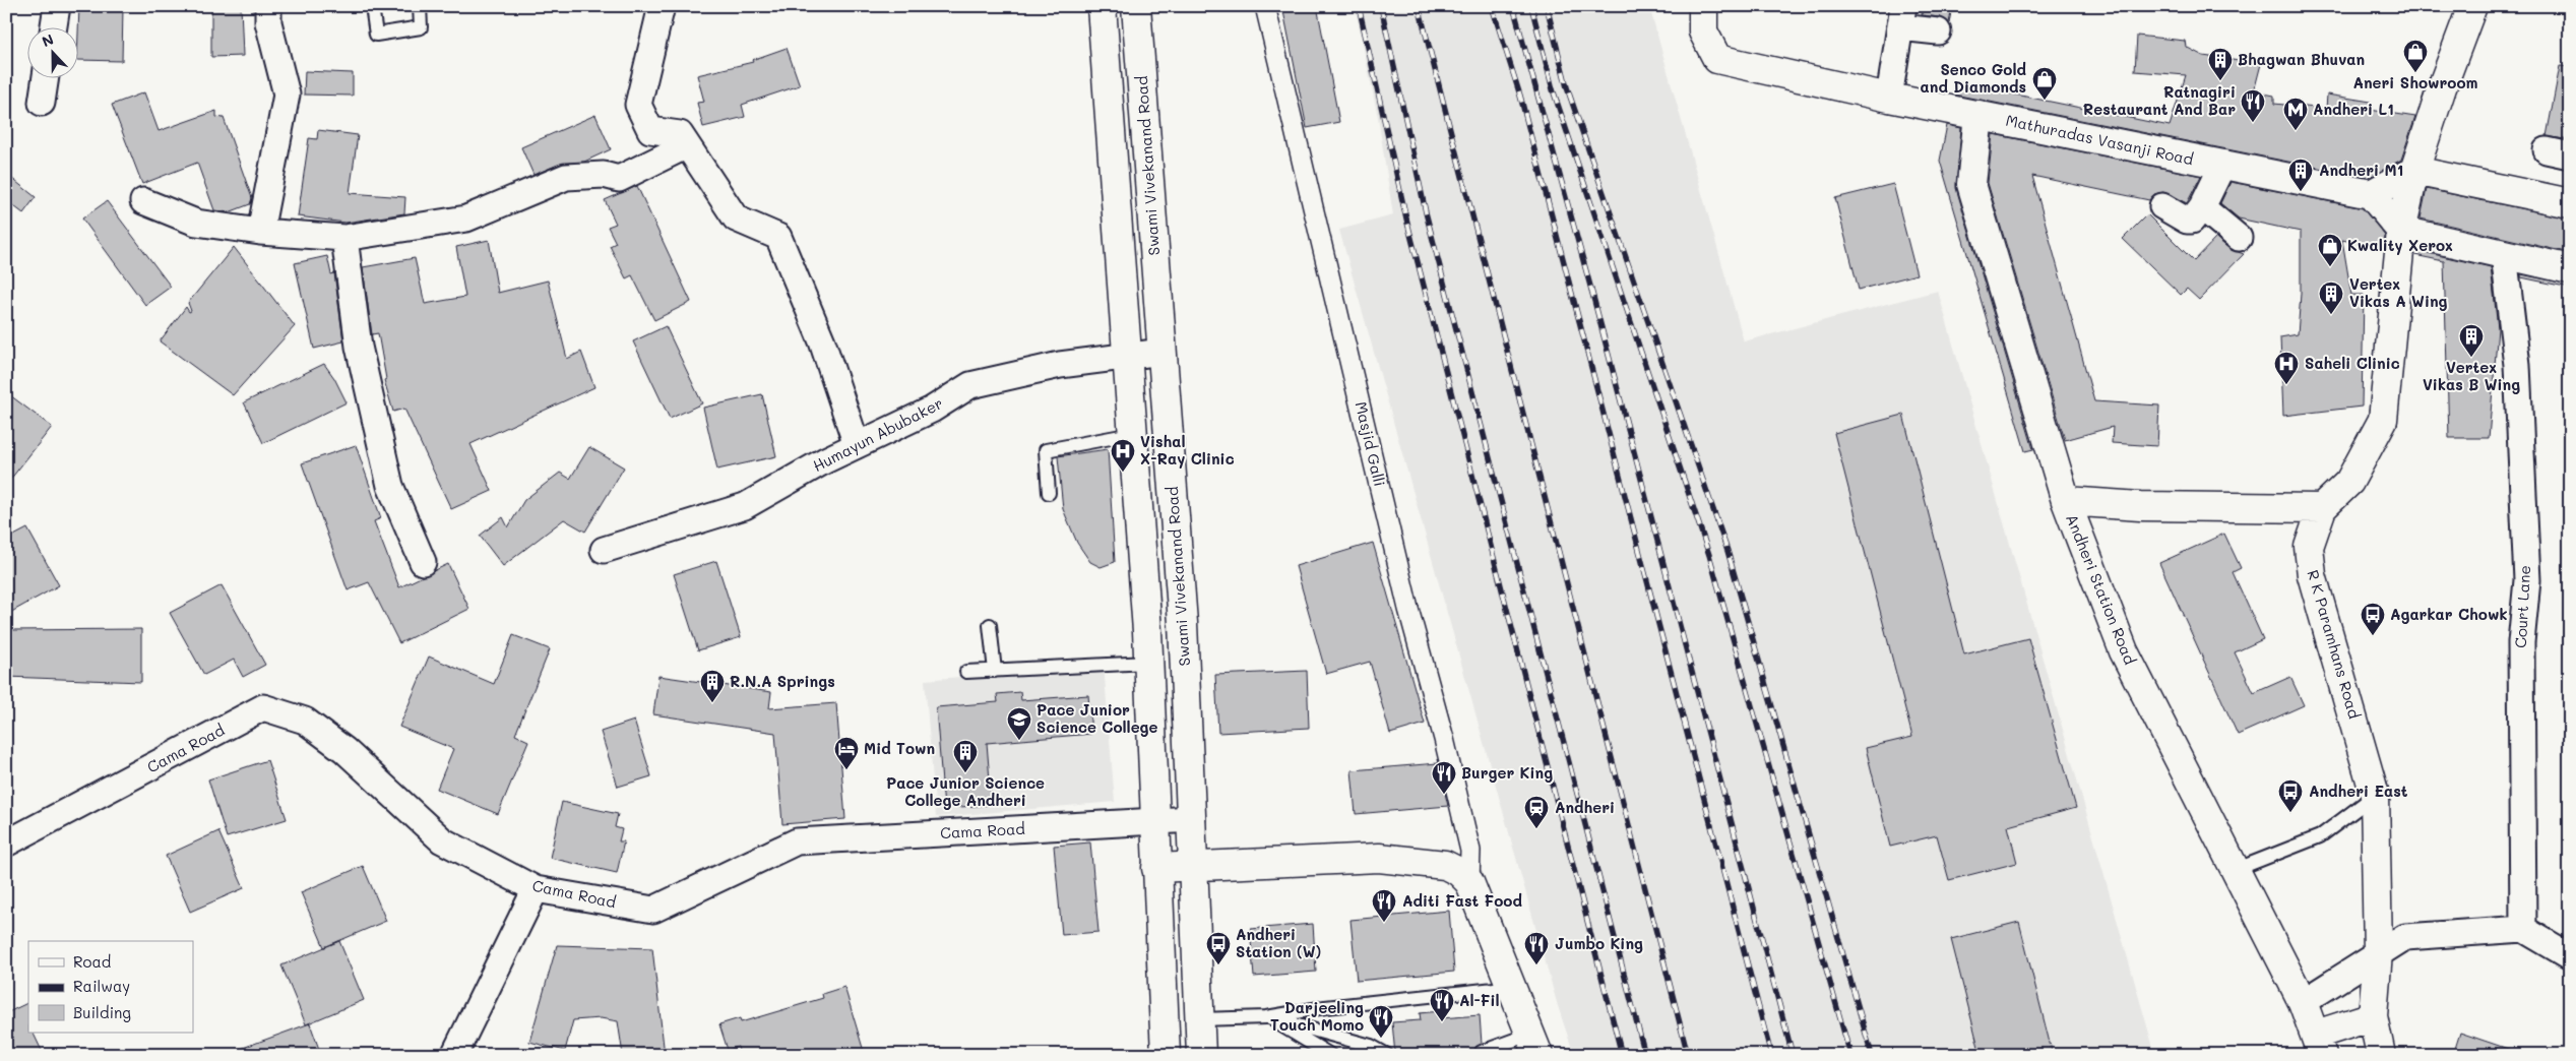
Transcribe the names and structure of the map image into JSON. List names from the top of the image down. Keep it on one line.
{"streets":{"main road":["Mathuradas Vasanji Road","Swami Vivekanand Road","Andheri Station Road","R K Paramhans Road"],"street":["Humayun Abubaker","Masjid Galli","Court Lane","Cama Road"]},"crossings":[["Mathuradas Vasanji Road","Andheri Station Road"],["Swami Vivekanand Road","Humayun Abubaker"],["Swami Vivekanand Road","Cama Road"]],"places":{"shop":["Aneri Showroom","Senco Gold and Diamonds","Kwality Xerox"],"building":["Bhagwan Bhuvan","Andheri M1","Vertex Vikas A Wing","Vertex Vikas B Wing","R.N.A Springs","Pace Junior Science College Andheri"],"restaurant":["Ratnagiri Restaurant And Bar","Burger King","Aditi Fast Food","Jumbo King","Al-Fil","Darjeeling Touch Momo"],"metro station":["Andheri L1"],"hospital":["Saheli Clinic","Vishal X-Ray Clinic"],"bus stop":["Agarkar Chowk","Andheri East","Andheri Station (W)"],"school or university":["Pace Junior Science College"],"hotel":["Mid Town"],"station":["Andheri"]},"legend":["Road","Railway","Building"],"north":"top"}
